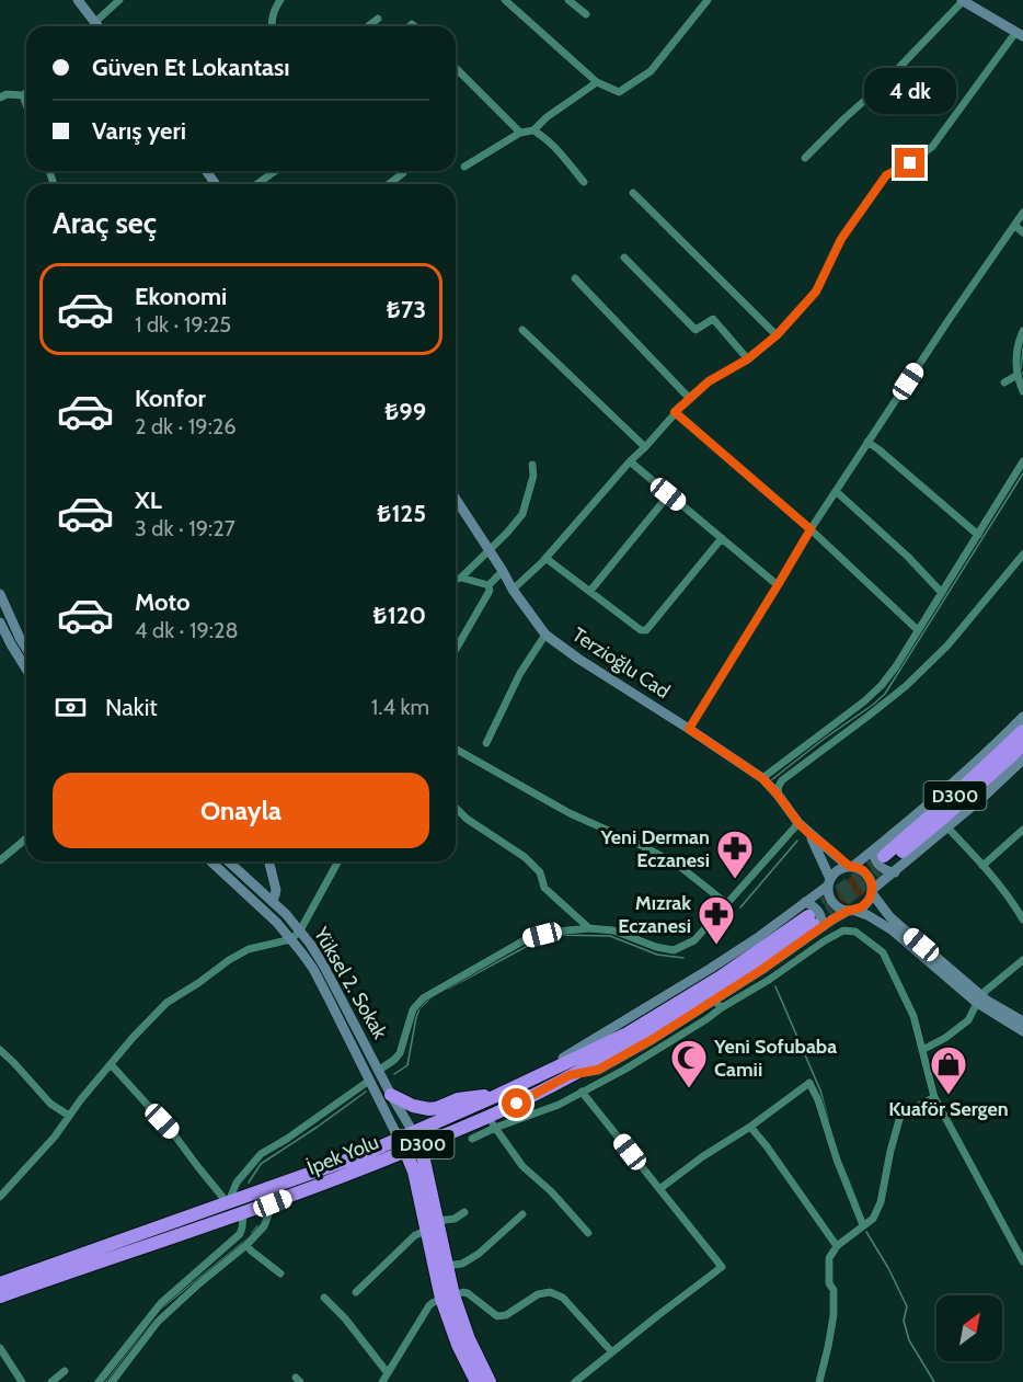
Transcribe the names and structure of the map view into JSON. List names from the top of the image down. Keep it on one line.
{"streets":{"highway":["D300","İpek Yolu"],"street":["Terzioğlu Cad","Yüksel 2. Sokak"]},"crossings":[["Yüksel 2. Sokak","İpek Yolu"]],"places":{"pharmacy":["Yeni Derman Eczanesi","Mızrak Eczanesi"],"mosque":["Yeni Sofubaba Camii"],"shop":["Kuaför Sergen"]},"north":"top right","page":{"banner":["Güven Et Lokantası","Varış yeri"],"bubble":"4 dk","heading":"Araç seç","list":[{"name":"Ekonomi","note":"1 dk · 19:25","value":"₺73"},{"name":"Konfor","note":"2 dk · 19:26","value":"₺99"},{"name":"XL","note":"3 dk · 19:27","value":"₺125"},{"name":"Moto","note":"4 dk · 19:28","value":"₺120"}],"pay":["Nakit","1.4 km"],"buttons":"Onayla"}}
